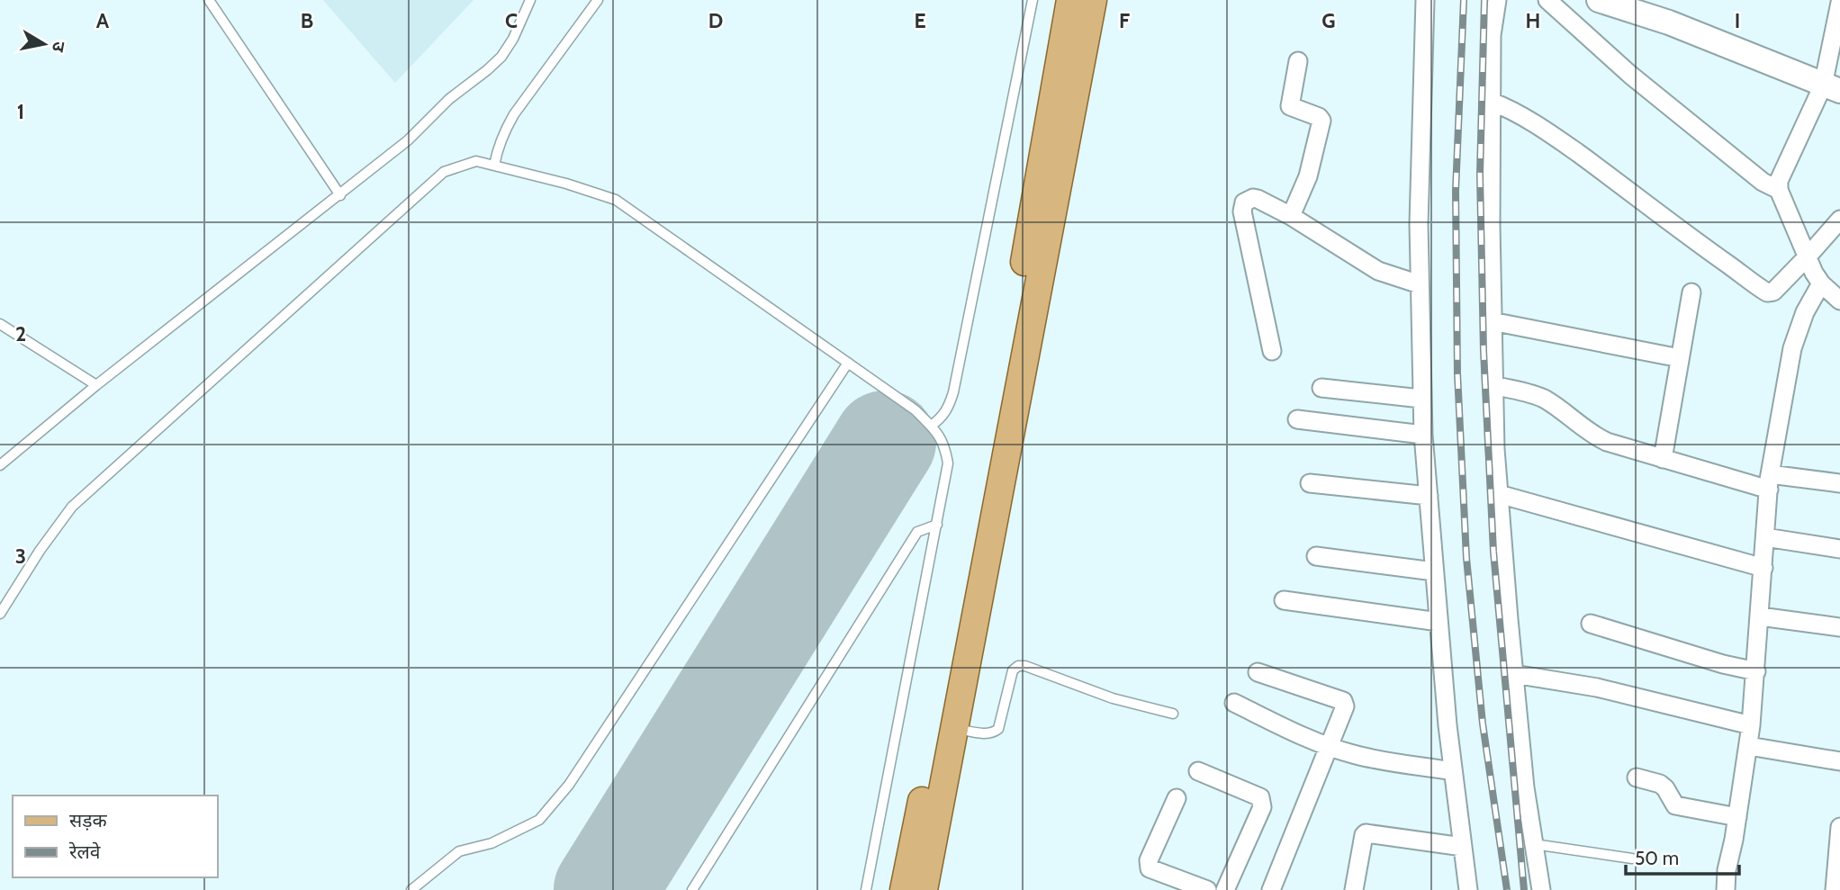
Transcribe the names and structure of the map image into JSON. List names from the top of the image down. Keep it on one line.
{"legend":["सड़क","रेलवे"],"scale_bar":"50 m","north":"right","grid":{"columns":["A","B","C","D","E","F","G","H","I"],"rows":["1","2","3"]}}
